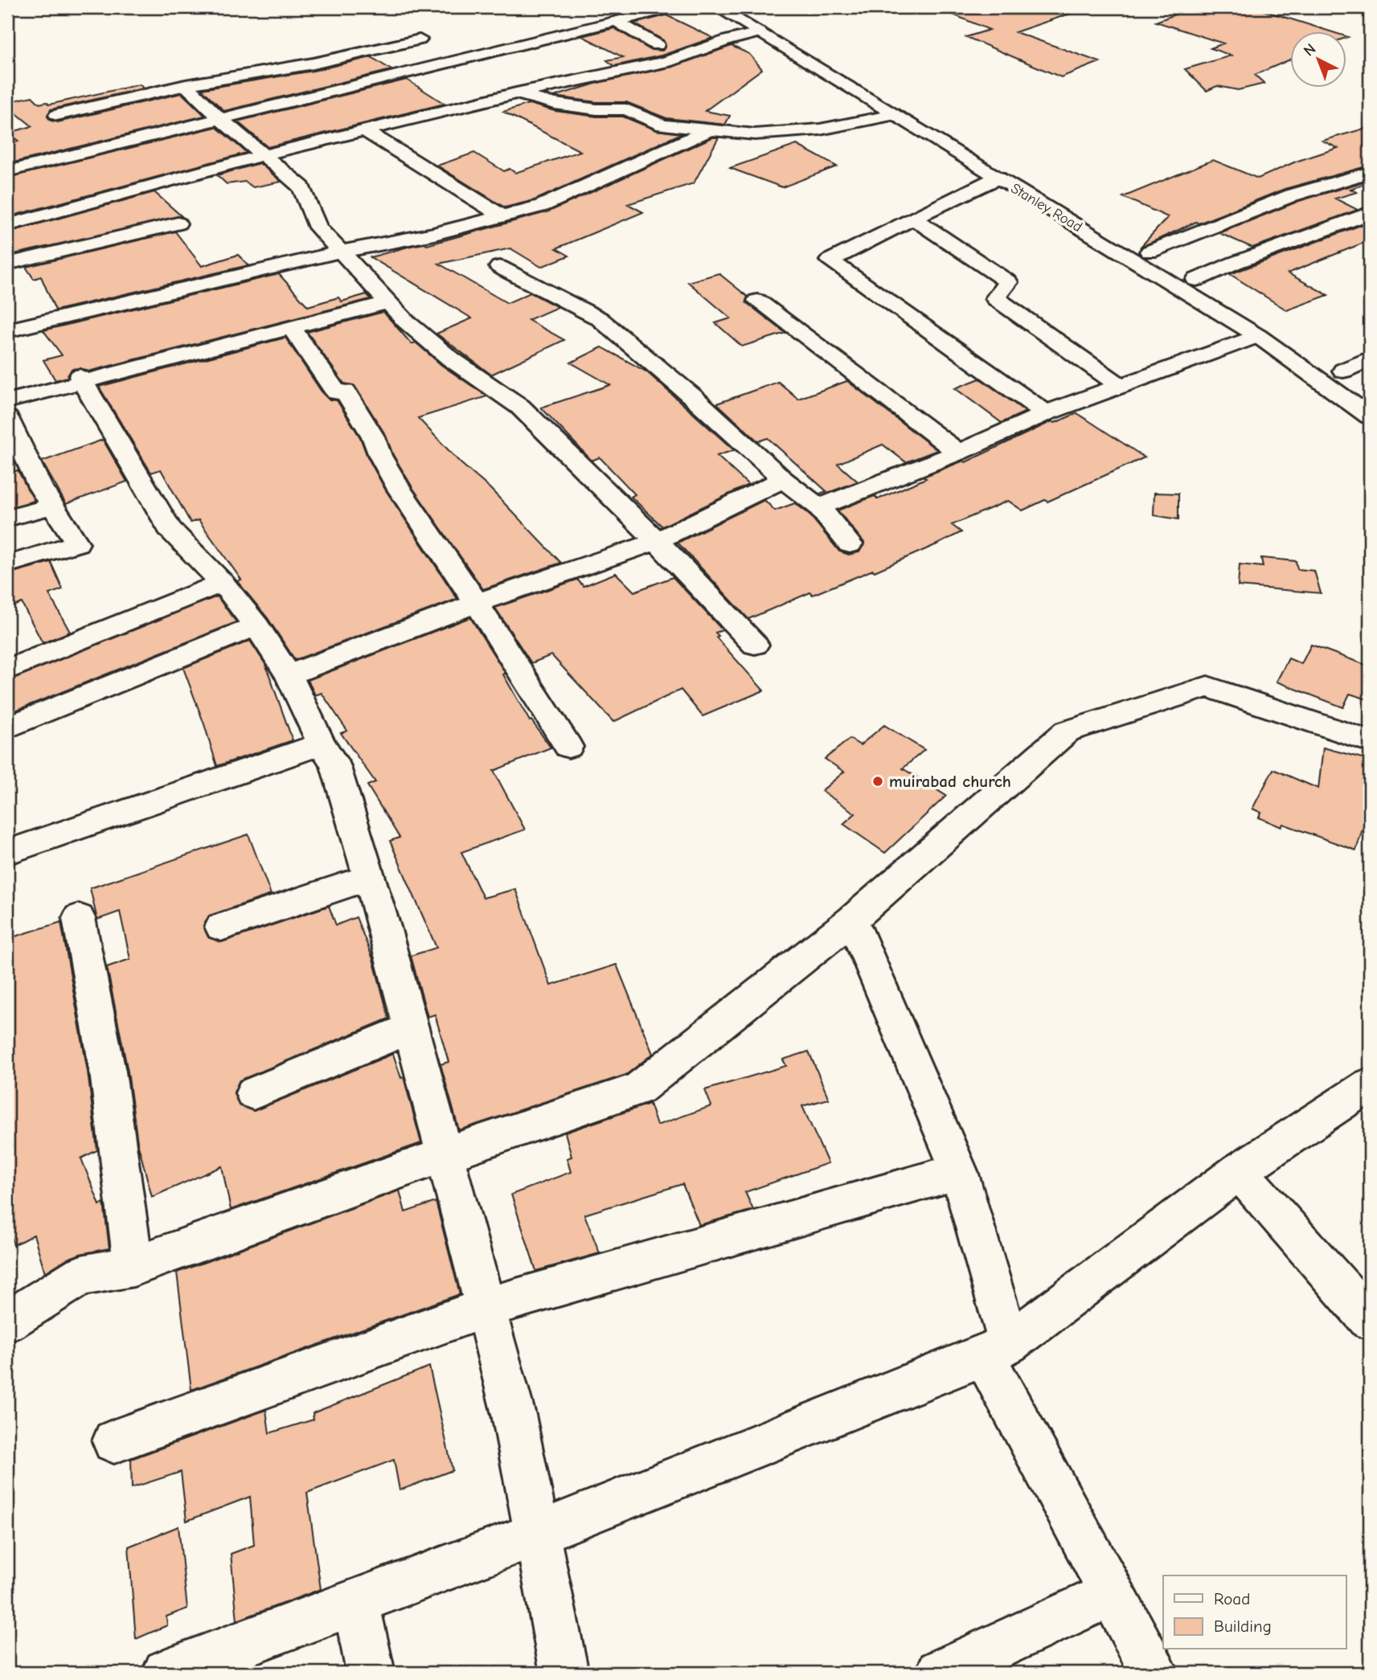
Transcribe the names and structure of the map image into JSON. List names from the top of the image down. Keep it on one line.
{"streets":{"street":["Stanley Road"]},"places":["muirabad church"],"legend":["Road","Building"],"north":"top left"}
